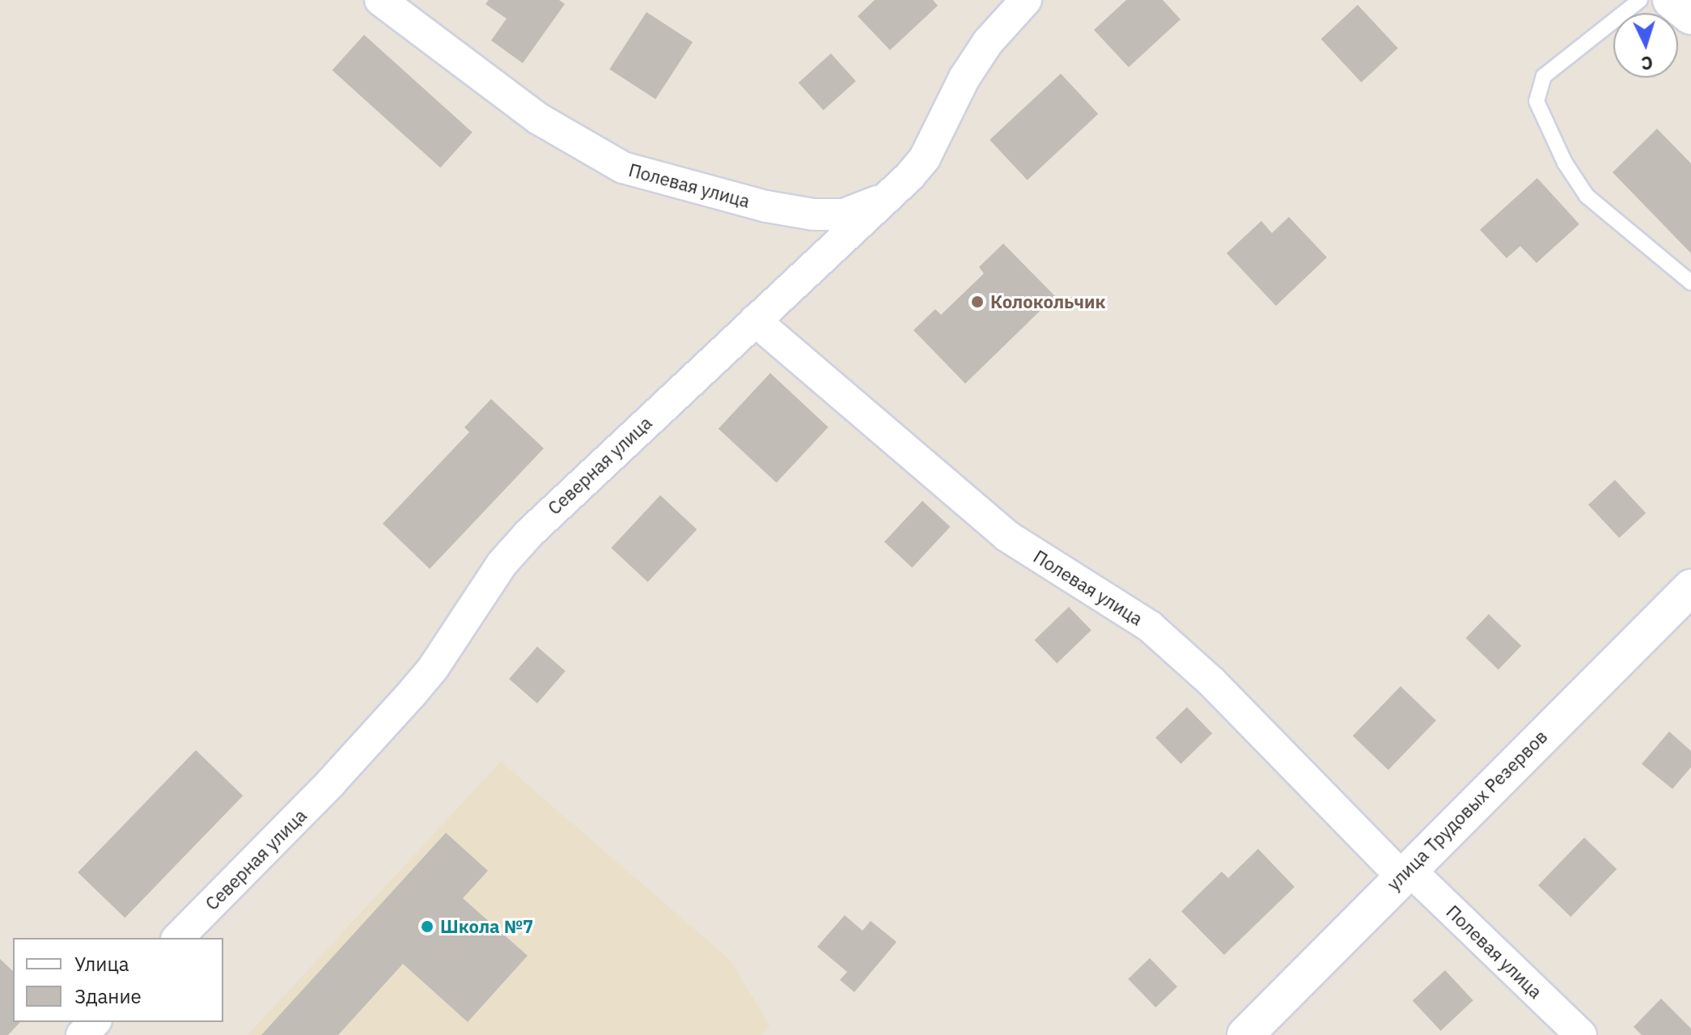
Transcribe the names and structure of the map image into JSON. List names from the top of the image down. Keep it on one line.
{"streets":{"main road":["улица Трудовых Резервов"],"street":["Полевая улица","Северная улица"]},"crossings":[["Полевая улица","Северная улица"],["Полевая улица","улица Трудовых Резервов"]],"places":["Колокольчик","Школа №7"],"legend":["Улица","Здание"],"north":"bottom"}
